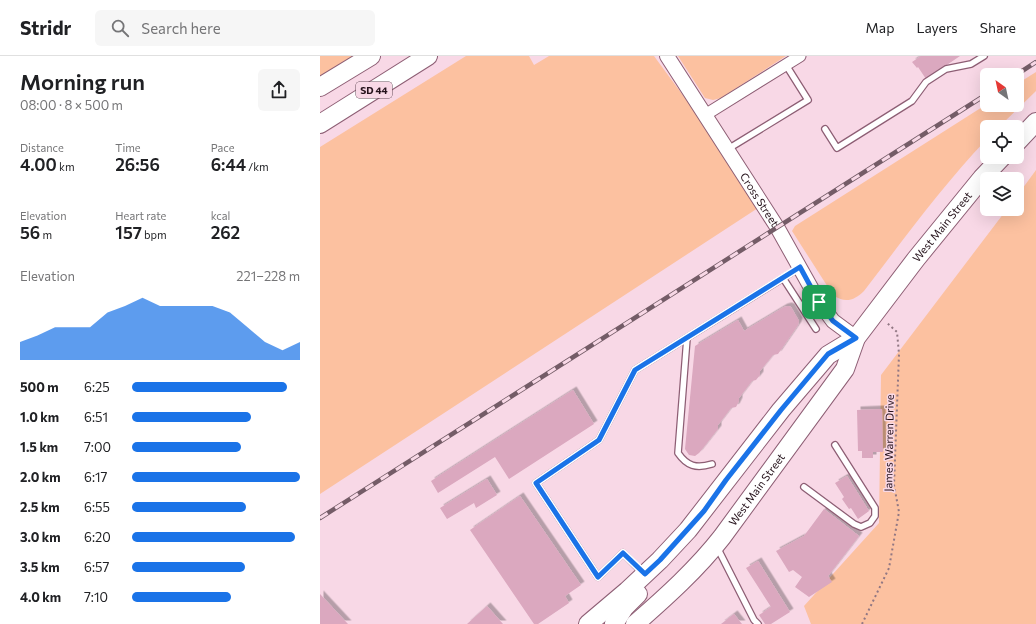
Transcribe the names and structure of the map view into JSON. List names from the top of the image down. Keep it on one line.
{"streets":{"main road":["SD 44","West Main Street"],"street":["Cross Street"],"path":["James Warren Drive"]},"crossings":[["Cross Street","West Main Street"],["West Main Street","James Warren Drive"]],"north":"top left","page":{"header":"Stridr","search":"Search here","nav":["Map","Layers","Share"],"heading":["Morning run","08:00 · 8 × 500 m"],"stats":[["Distance","4.00 km"],["Time","26:56"],["Pace","6:44 /km"],["Elevation","56 m"],["Heart rate","157 bpm"],["kcal","262"]],"chart":["Elevation","221–228 m"],"list":[{"name":"500 m","note":"6:25"},{"name":"1.0 km","note":"6:51"},{"name":"1.5 km","note":"7:00"},{"name":"2.0 km","note":"6:17"},{"name":"2.5 km","note":"6:55"},{"name":"3.0 km","note":"6:20"},{"name":"3.5 km","note":"6:57"},{"name":"4.0 km","note":"7:10"}]}}
